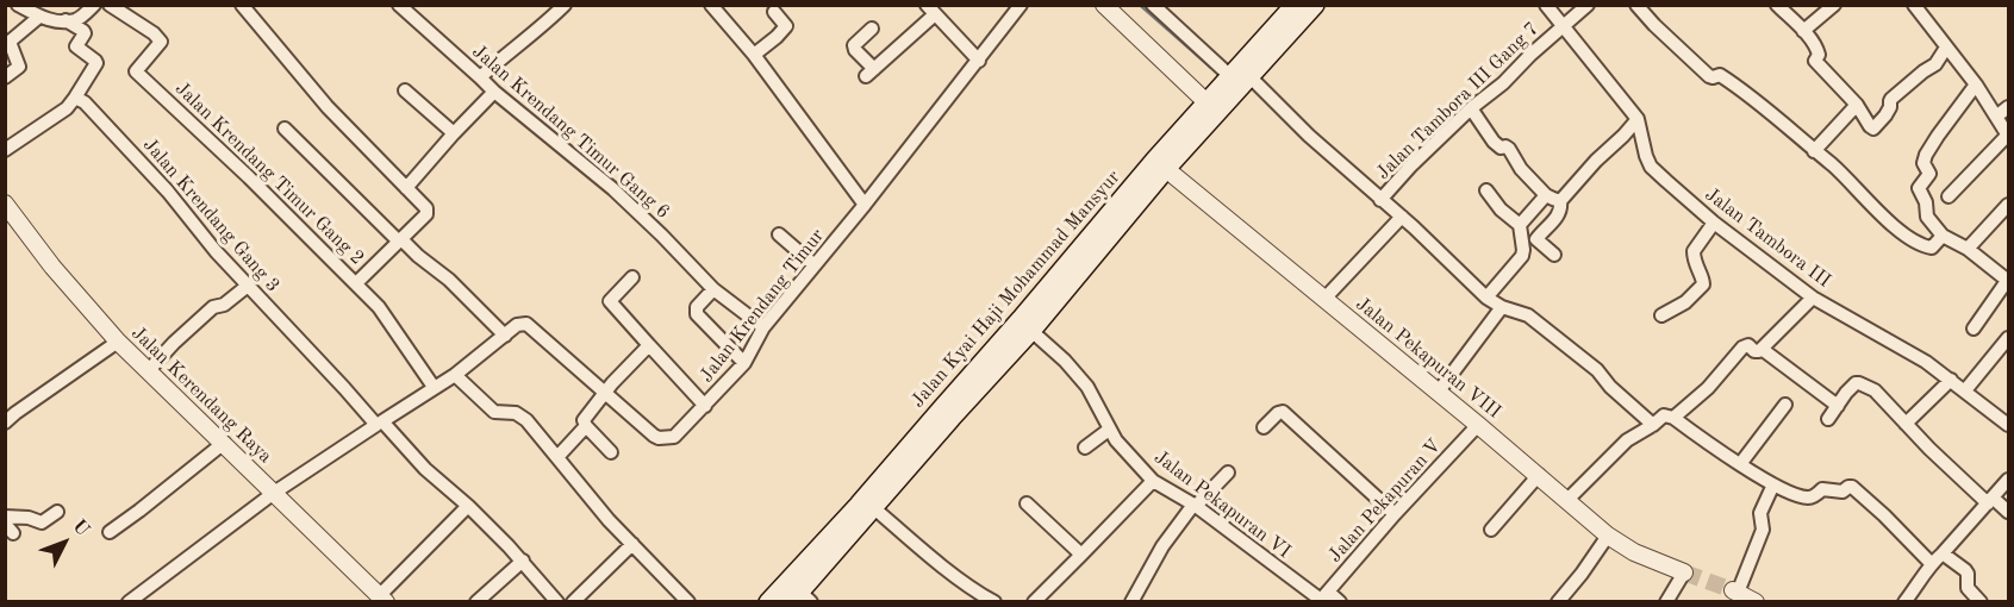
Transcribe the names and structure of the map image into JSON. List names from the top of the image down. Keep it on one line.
{"streets":{"main road":["Jalan Kyai Haji Mohammad Mansyur"],"street":["Jalan Tambora III Gang 7","Jalan Krendang Timur Gang 6","Jalan Krendang Timur Gang 2","Jalan Krendang Gang 3","Jalan Tambora III","Jalan Krendang Timur","Jalan Pekapuran VIII","Jalan Kerendang Raya","Jalan Pekapuran V","Jalan Pekapuran VI"]},"crossings":[["Jalan Tambora III Gang 7","Jalan Tambora III"],["Jalan Krendang Timur Gang 6","Jalan Krendang Timur"],["Jalan Krendang Timur Gang 2","Jalan Krendang Timur"],["Jalan Krendang Gang 3","Jalan Krendang Timur"],["Jalan Kyai Haji Mohammad Mansyur","Jalan Pekapuran VIII"],["Jalan Kyai Haji Mohammad Mansyur","Jalan Pekapuran VI"],["Jalan Krendang Timur","Jalan Kerendang Raya"],["Jalan Pekapuran VIII","Jalan Pekapuran V"],["Jalan Pekapuran V","Jalan Pekapuran VI"]],"north":"top right"}
